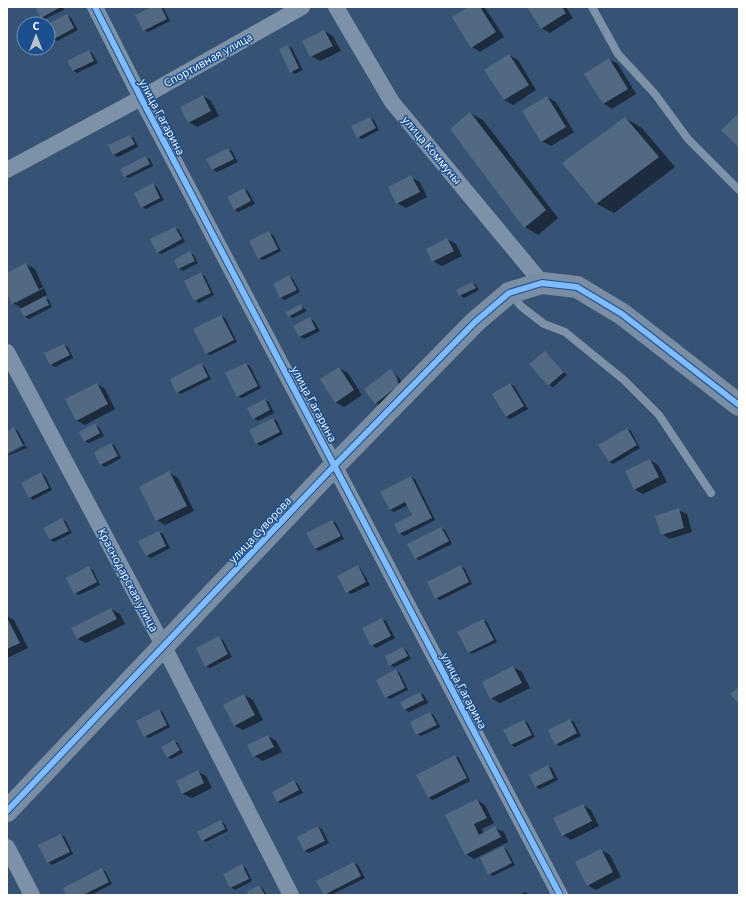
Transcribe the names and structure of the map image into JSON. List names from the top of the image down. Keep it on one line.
{"streets":{"street":["Спортивная улица","улица Гагарина","улица Коммуны","улица Суворова","Краснодарская улица"]},"crossings":[["Спортивная улица","улица Гагарина"],["улица Гагарина","улица Суворова"],["улица Коммуны","улица Суворова"],["улица Суворова","Краснодарская улица"]],"north":"top"}
